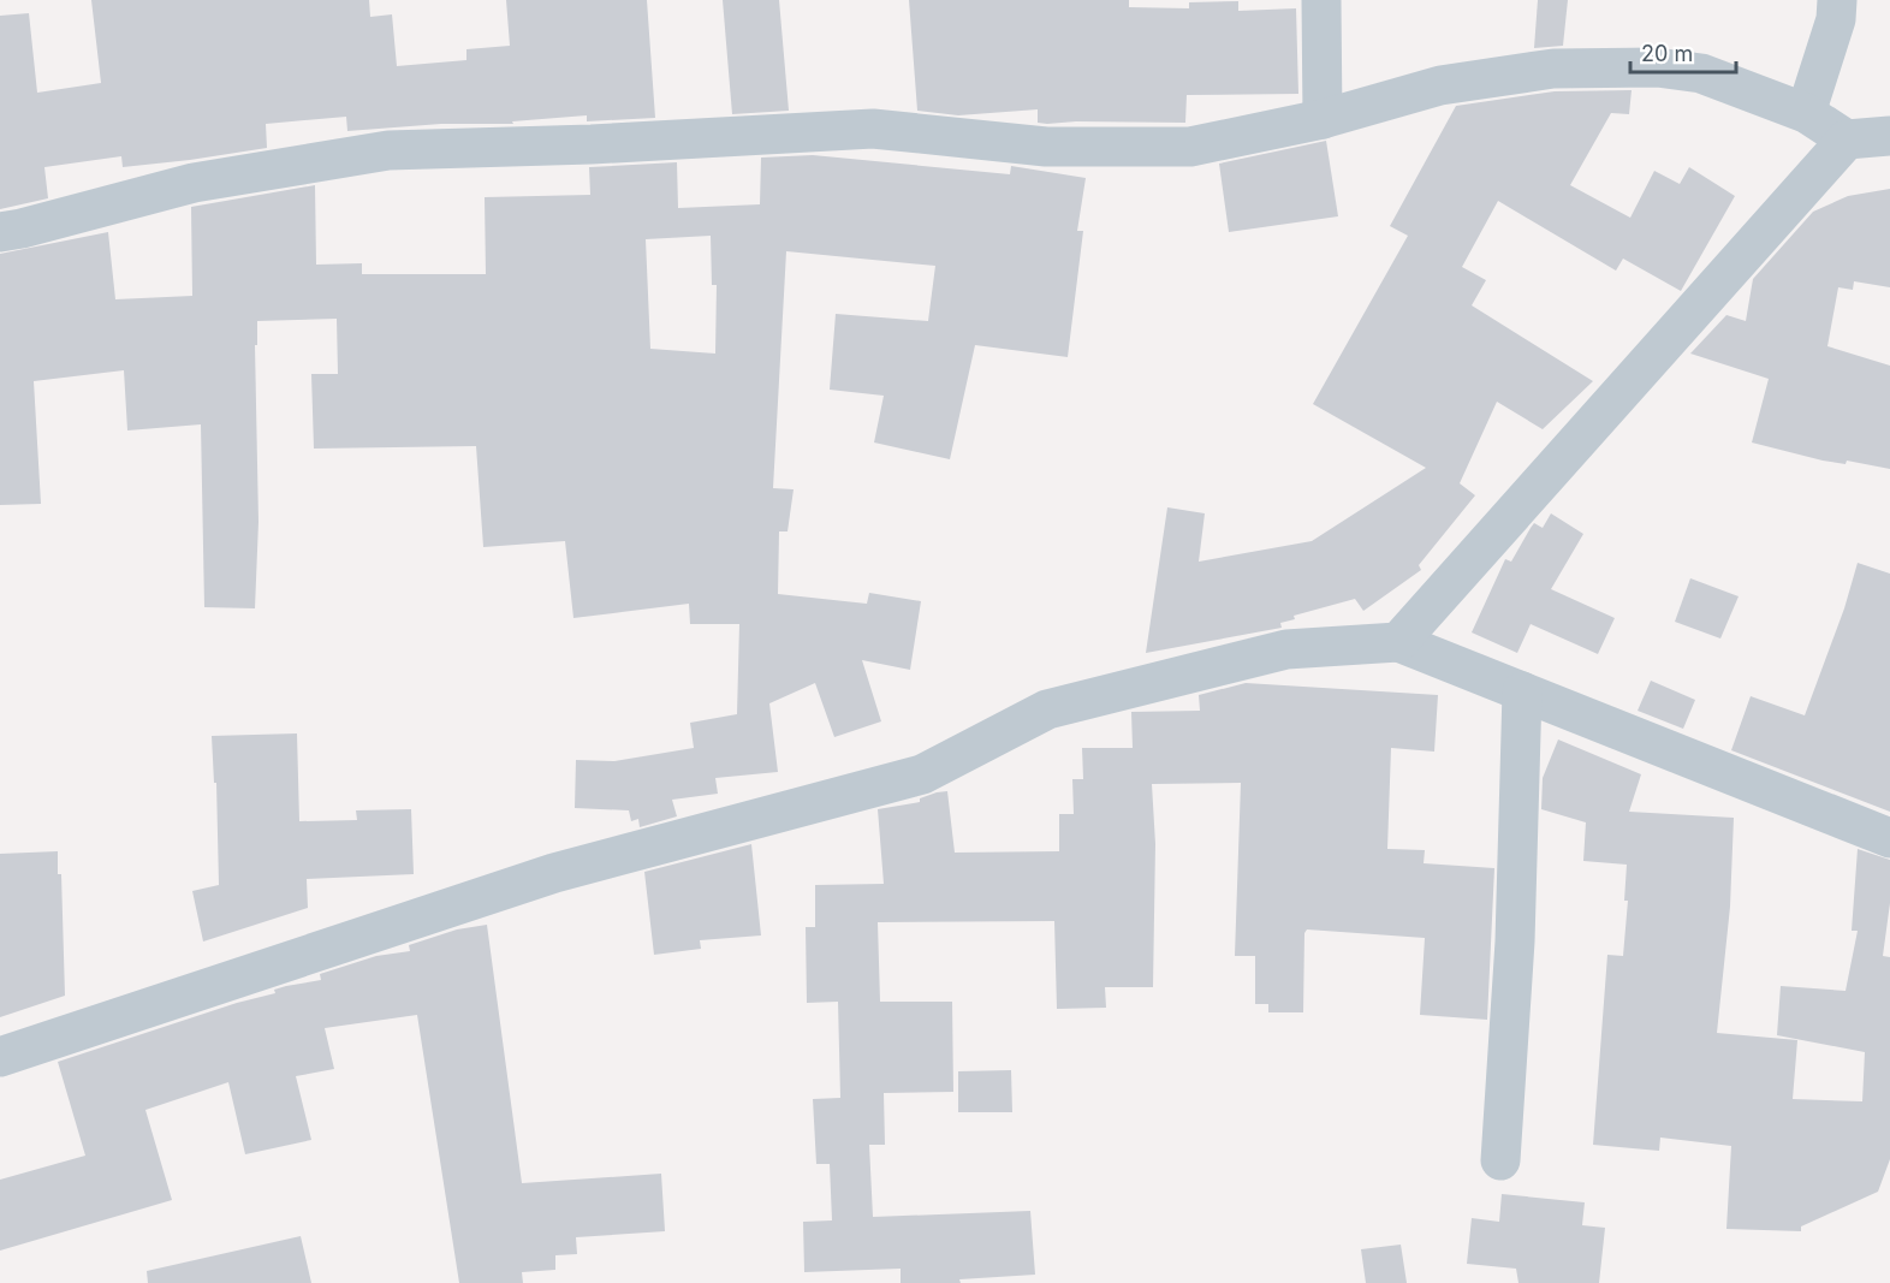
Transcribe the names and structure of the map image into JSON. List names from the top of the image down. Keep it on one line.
{"scale_bar":"20 m"}
